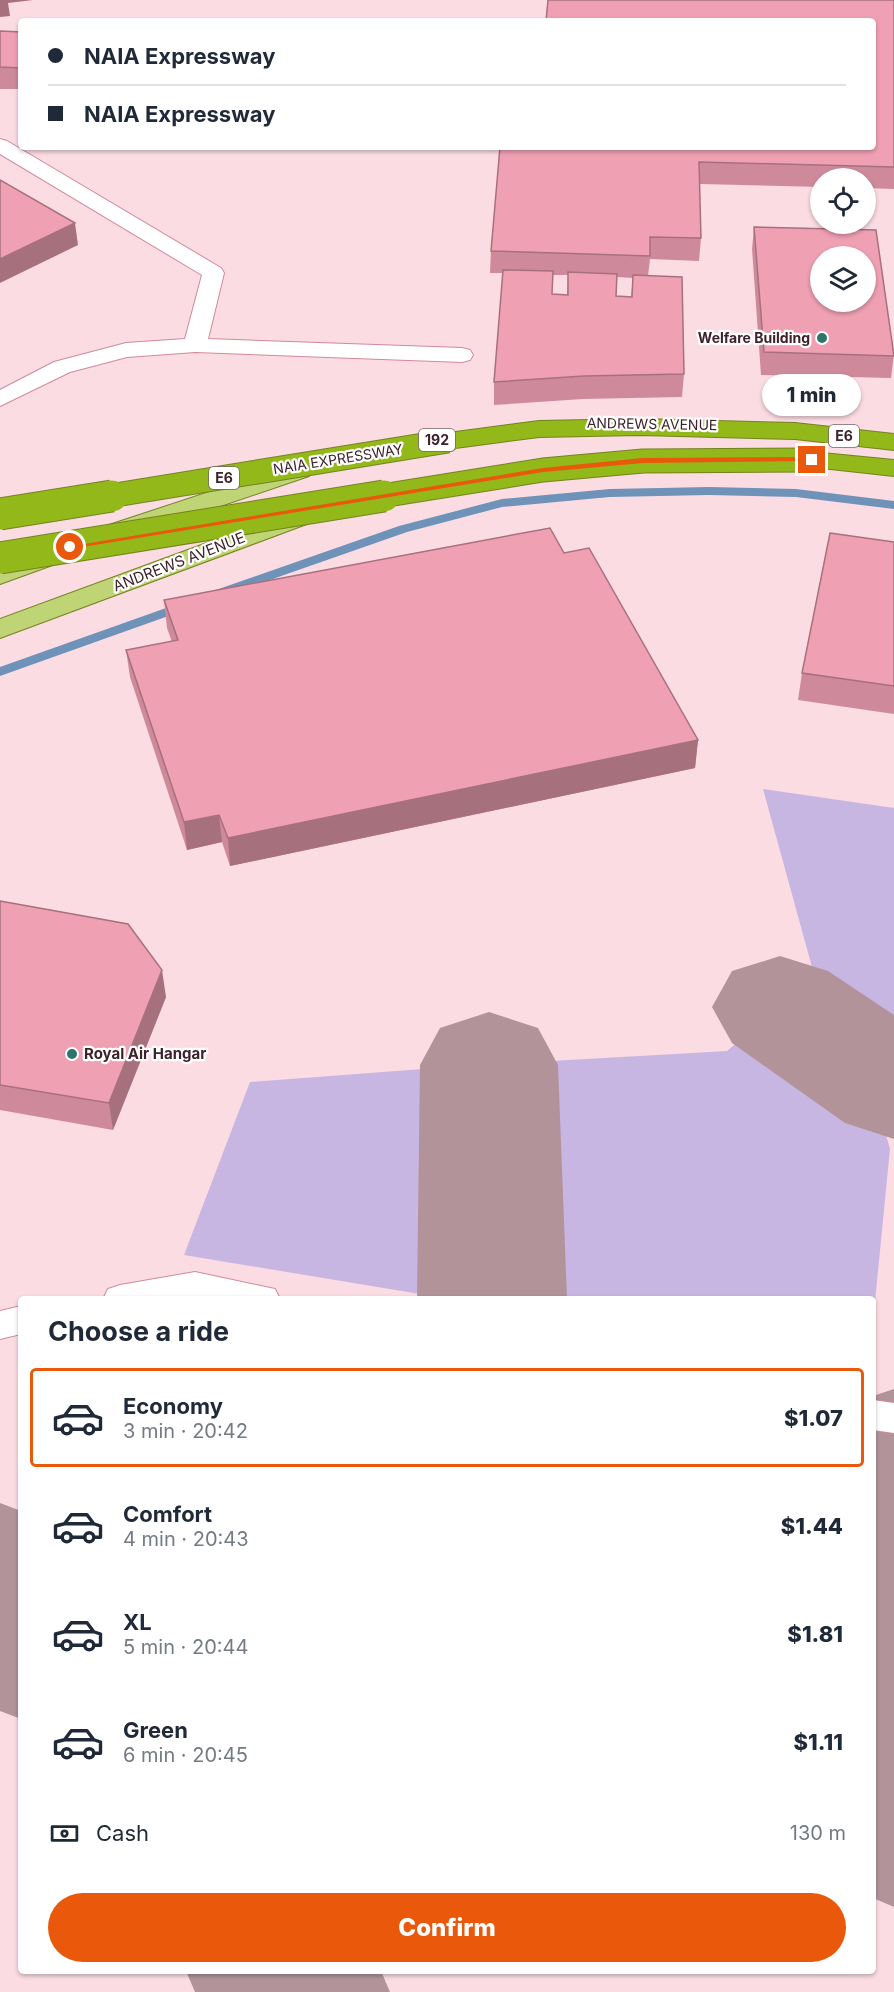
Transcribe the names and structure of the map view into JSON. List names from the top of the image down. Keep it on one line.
{"streets":{"highway":["E6","NAIA EXPRESSWAY"],"main road":["ANDREWS AVENUE","192"]},"crossings":[["ANDREWS AVENUE","NAIA EXPRESSWAY"]],"places":["Welfare Building","Royal Air Hangar"],"page":{"banner":["NAIA Expressway","NAIA Expressway"],"bubble":"1 min","heading":"Choose a ride","list":[{"name":"Economy","note":"3 min · 20:42","value":"$1.07"},{"name":"Comfort","note":"4 min · 20:43","value":"$1.44"},{"name":"XL","note":"5 min · 20:44","value":"$1.81"},{"name":"Green","note":"6 min · 20:45","value":"$1.11"}],"pay":["Cash","130 m"],"buttons":"Confirm"}}
